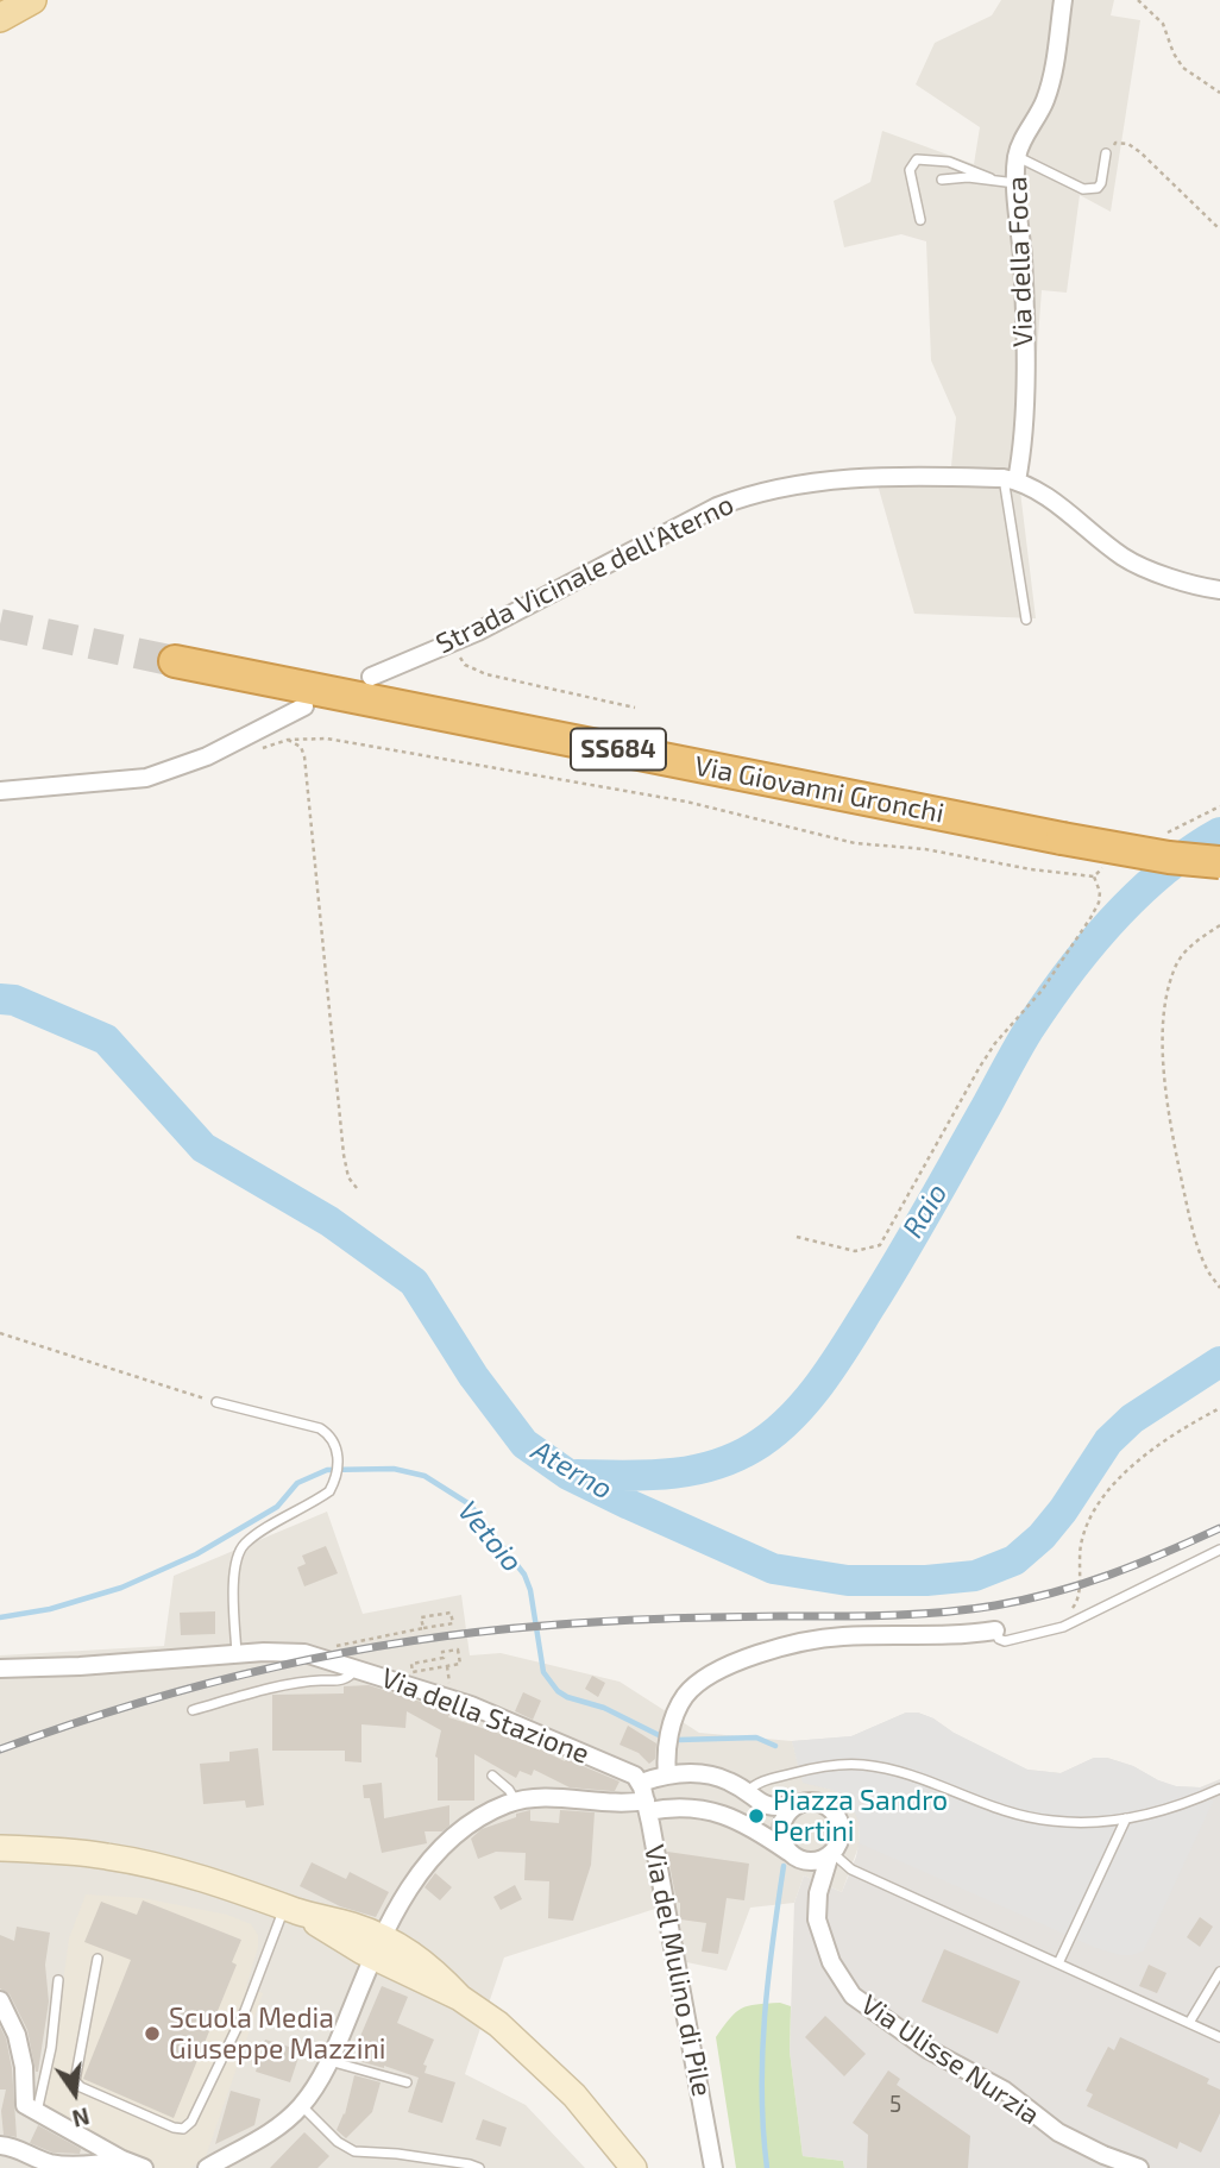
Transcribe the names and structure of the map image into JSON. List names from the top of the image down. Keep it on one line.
{"streets":{"highway":["SS684","Via Giovanni Gronchi"],"street":["Via della Foca","Strada Vicinale dell'Aterno","Via della Stazione","Via del Mulino di Pile","Via Ulisse Nurzia"]},"crossings":[["Via della Foca","Strada Vicinale dell'Aterno"],["Via della Stazione","Via del Mulino di Pile"]],"water":["Raio","Aterno","Vetoio"],"places":["Piazza Sandro Pertini","Scuola Media Giuseppe Mazzini"],"house_numbers":["5"],"north":"bottom"}
